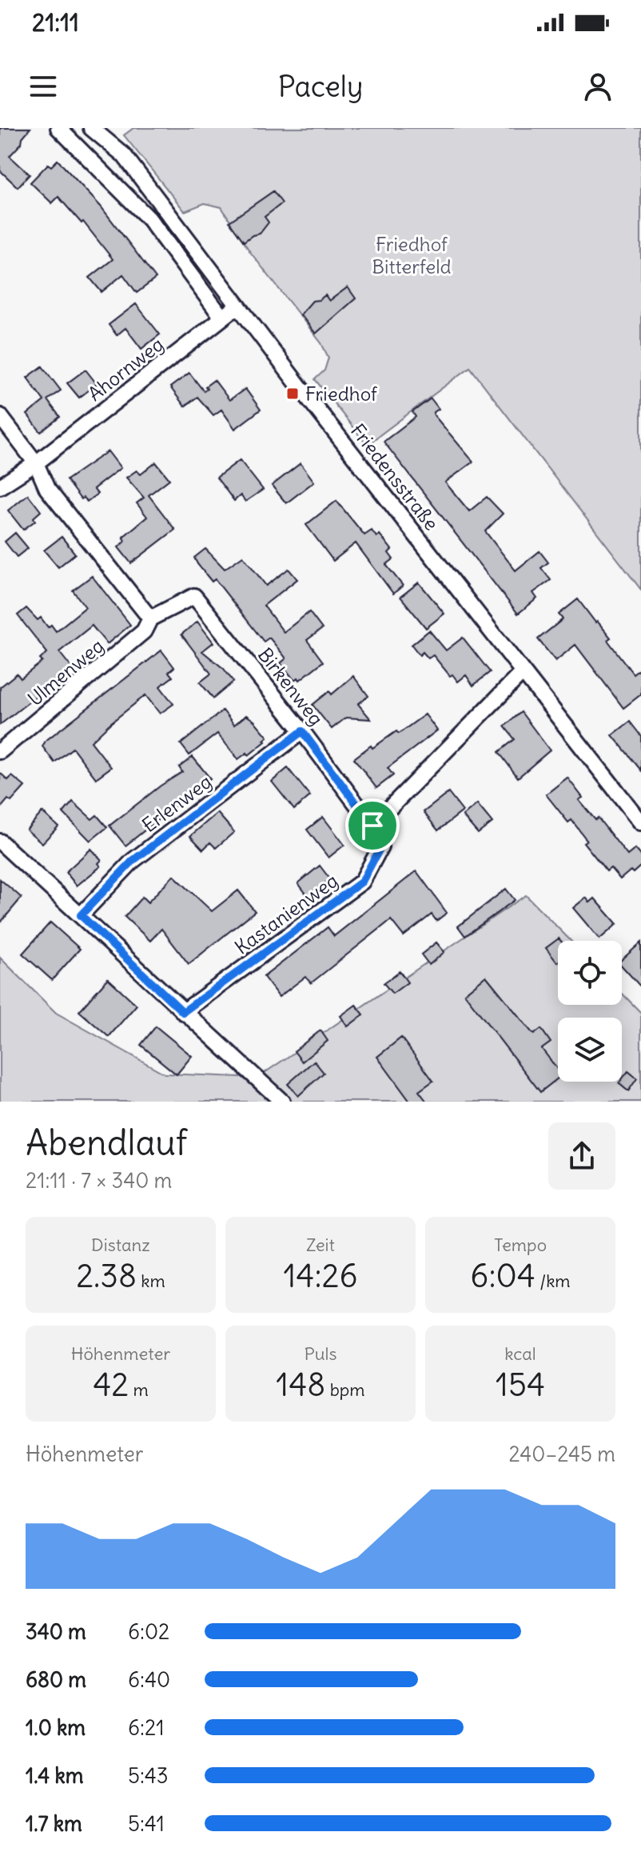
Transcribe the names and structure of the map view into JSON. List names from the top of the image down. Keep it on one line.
{"streets":{"street":["Ahornweg","Friedensstraße","Ulmenweg","Birkenweg","Erlenweg","Kastanienweg"]},"crossings":[["Ahornweg","Friedensstraße"],["Ulmenweg","Birkenweg"],["Birkenweg","Erlenweg"],["Birkenweg","Kastanienweg"]],"parks":["Friedhof Bitterfeld"],"places":{"transit":["Friedhof"]},"page":{"status":"21:11","header":"Pacely","heading":["Abendlauf","21:11 · 7 × 340 m"],"stats":[["Distanz","2.38 km"],["Zeit","14:26"],["Tempo","6:04 /km"],["Höhenmeter","42 m"],["Puls","148 bpm"],["kcal","154"]],"chart":["Höhenmeter","240–245 m"],"list":[{"name":"340 m","note":"6:02"},{"name":"680 m","note":"6:40"},{"name":"1.0 km","note":"6:21"},{"name":"1.4 km","note":"5:43"},{"name":"1.7 km","note":"5:41"}]}}
